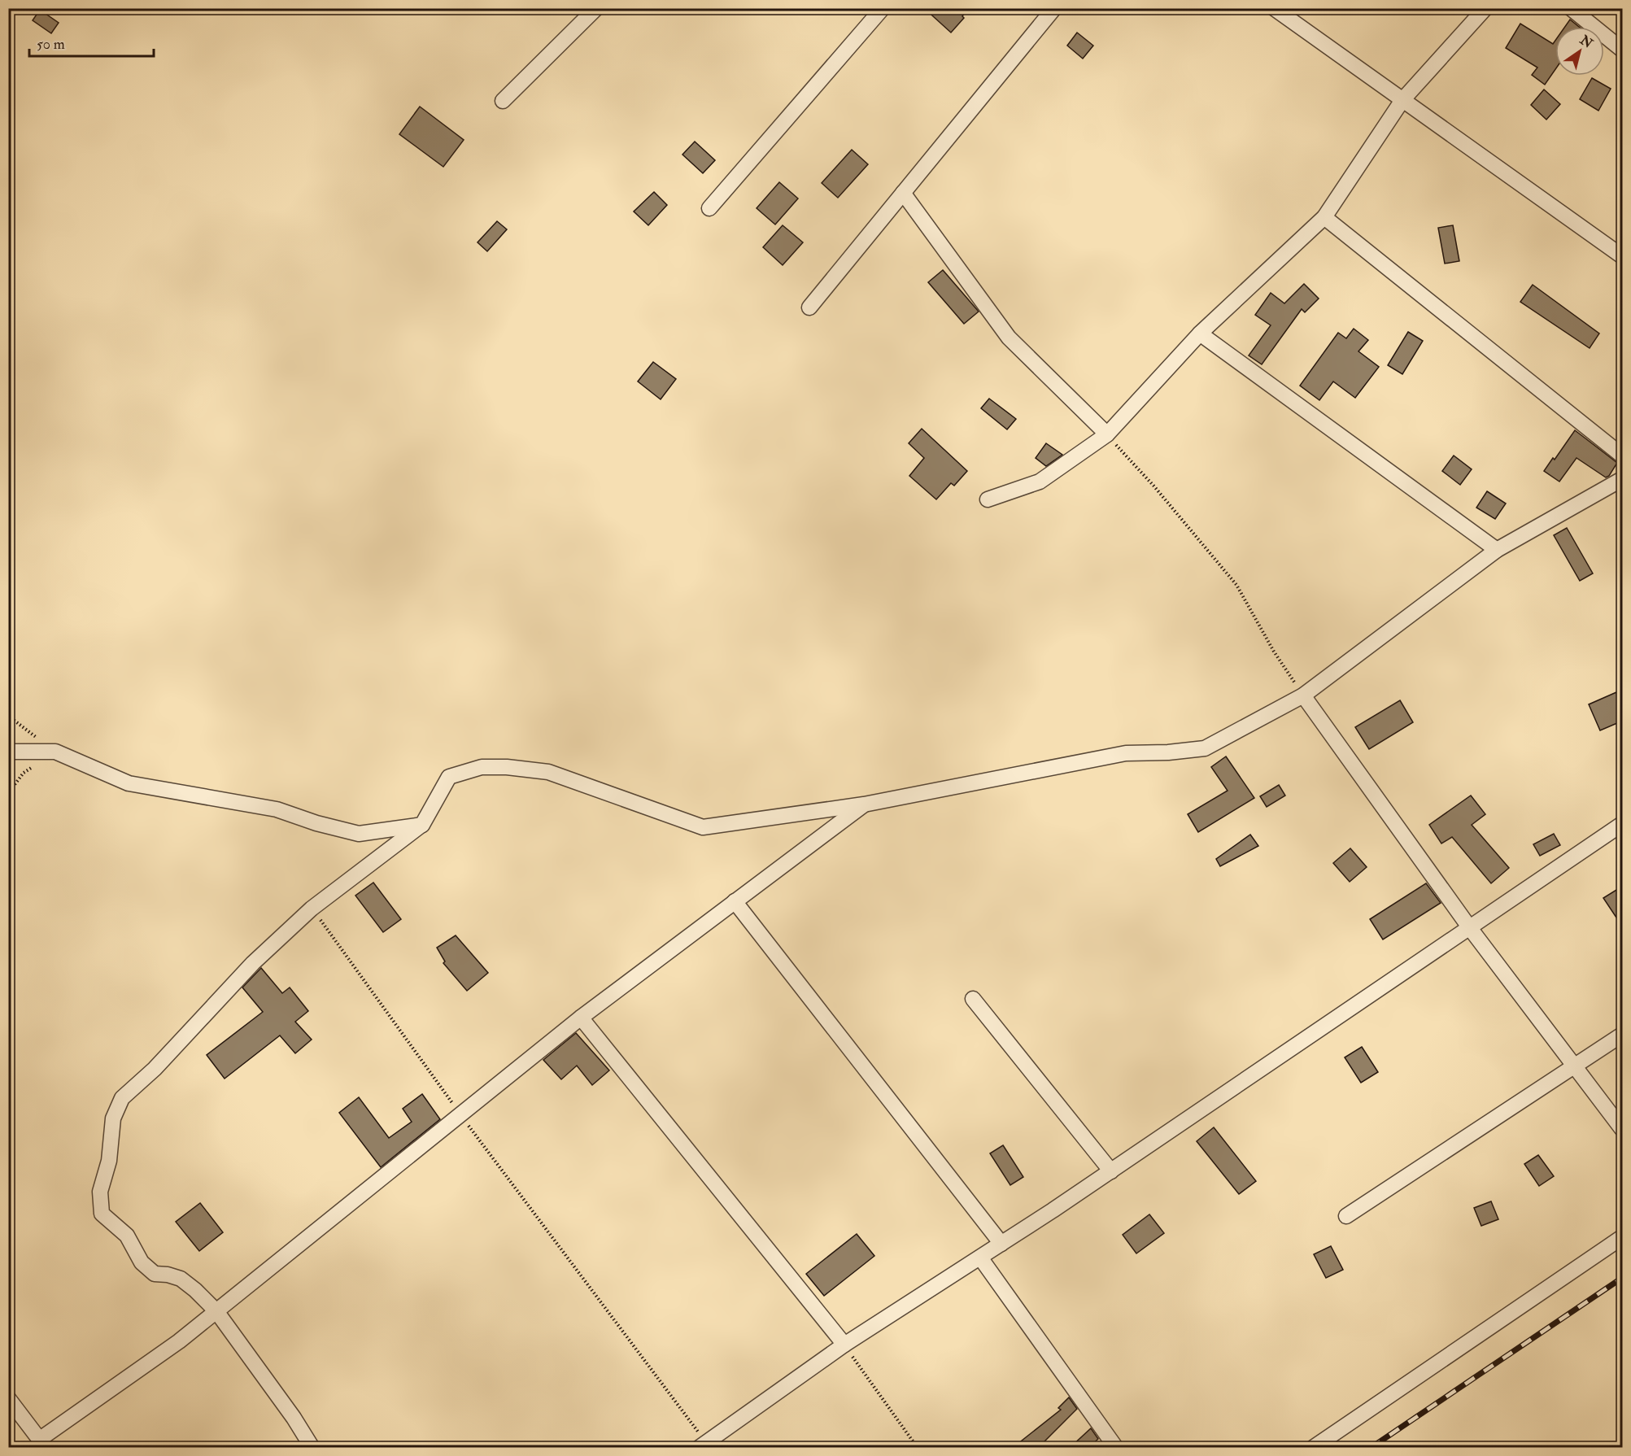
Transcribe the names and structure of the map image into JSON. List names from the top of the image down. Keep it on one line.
{"scale_bar":"50 m","north":"top right"}
